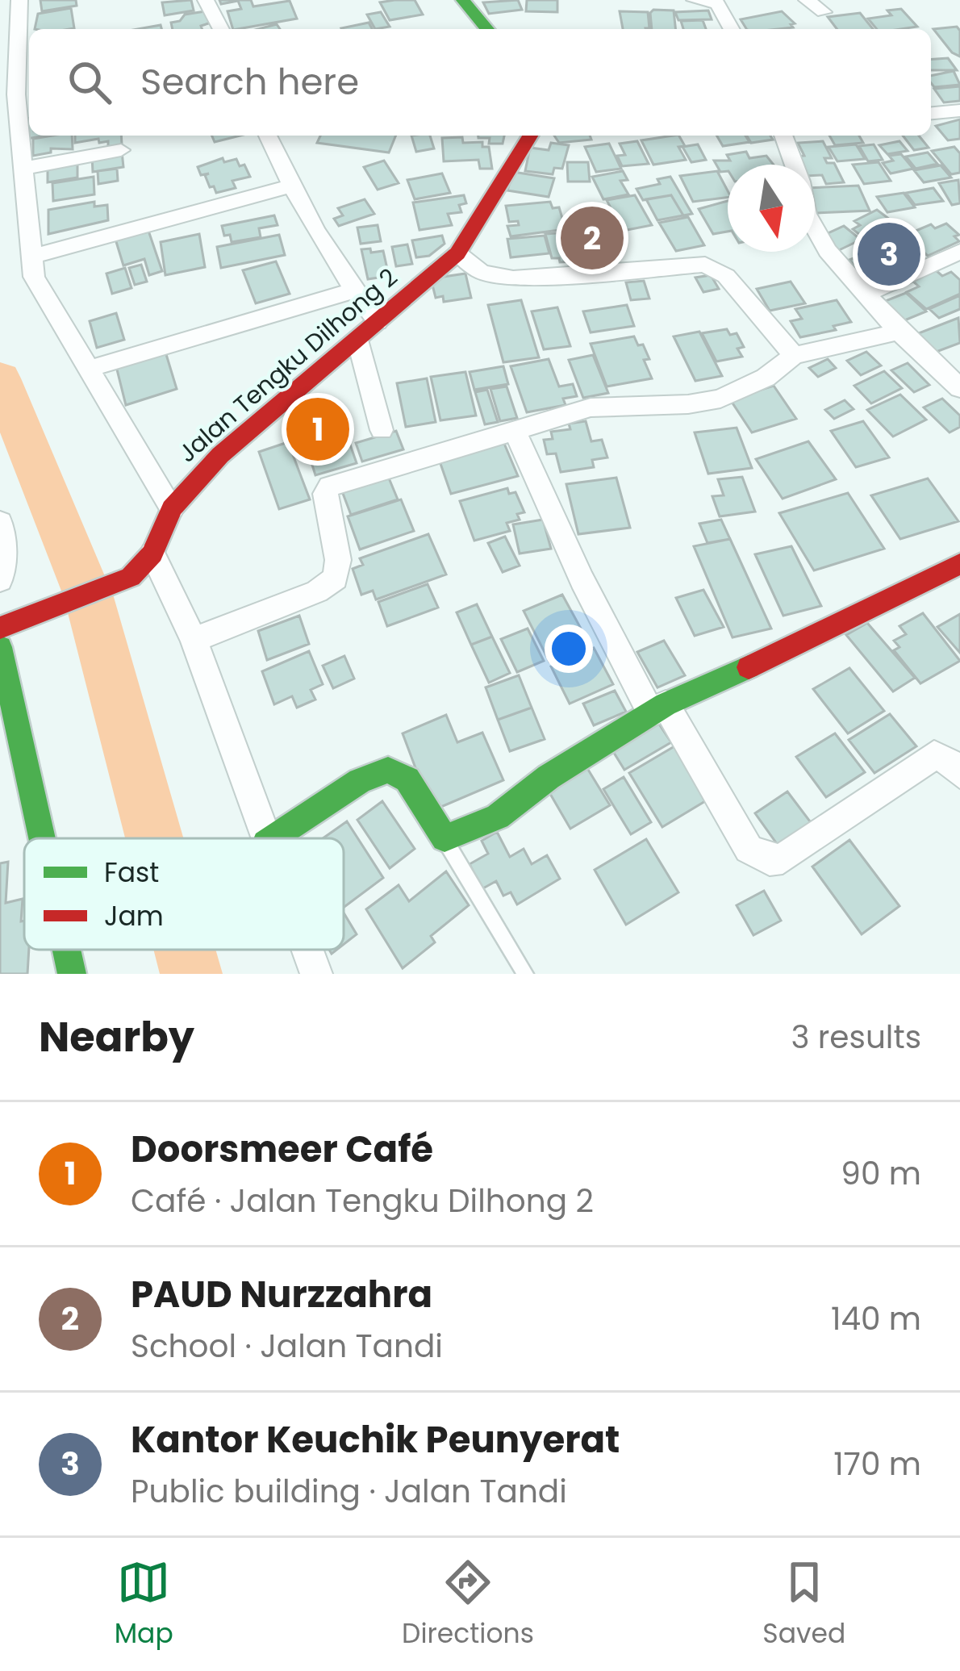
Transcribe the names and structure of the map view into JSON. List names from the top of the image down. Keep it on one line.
{"streets":{"street":["Jalan Tengku Dilhong 2"]},"legend":["Fast","Jam"],"north":"bottom","page":{"search":"Search here","pins":["2","3","1"],"heading":["Nearby","3 results"],"list":[{"mark":"1","name":"Doorsmeer Café","note":"Café · Jalan Tengku Dilhong 2","value":"90 m"},{"mark":"2","name":"PAUD Nurzzahra","note":"School · Jalan Tandi","value":"140 m"},{"mark":"3","name":"Kantor Keuchik Peunyerat","note":"Public building · Jalan Tandi","value":"170 m"}],"nav":["Map","Directions","Saved"]}}
